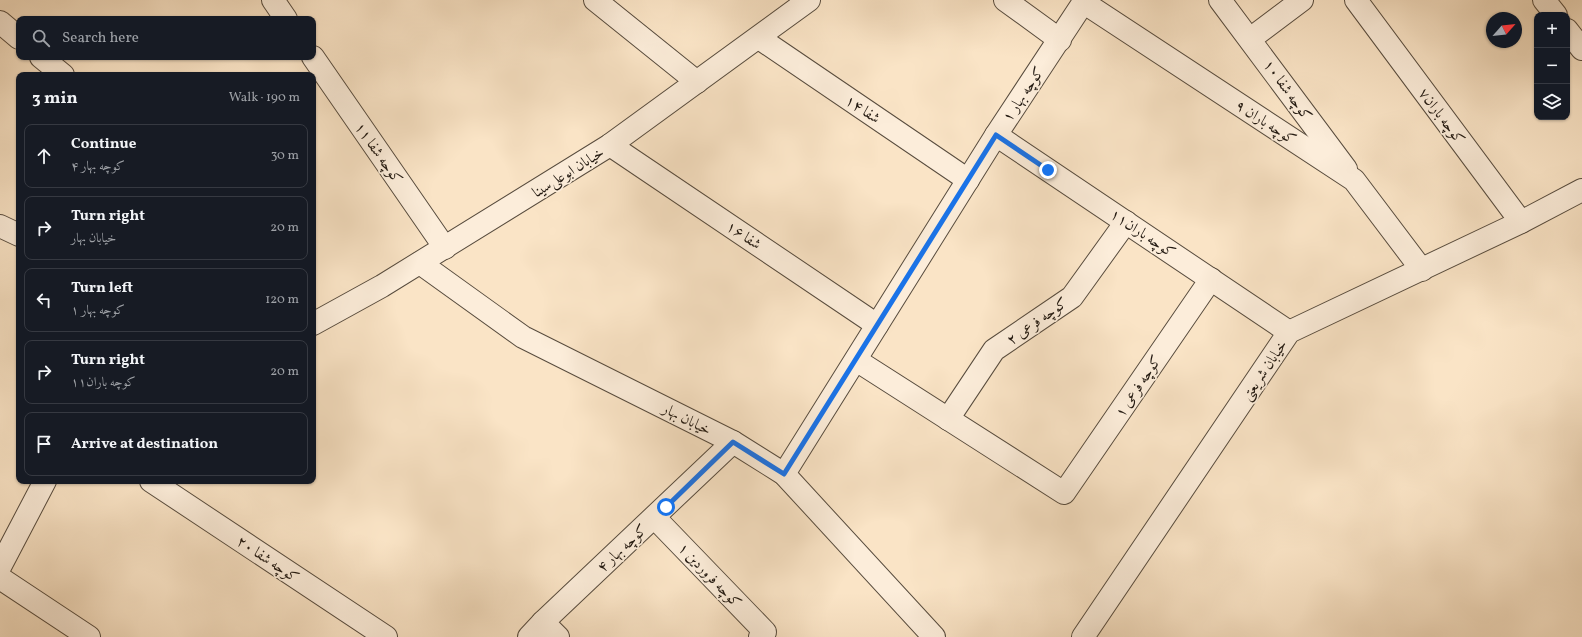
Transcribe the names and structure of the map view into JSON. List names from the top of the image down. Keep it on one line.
{"streets":{"street":["کوچه شفا ۱۰","کوچه بهار ۱","شفا ۱۴","کوچه باران۷","کوچه باران ۹","کوچه شفا ۱۱","خیابان ابوعلی‌سینا","کوچه باران۱۱","شفا ۱۶","کوچه فرعی ۲","خیابان شریعتی","کوچه فرعی ۱","خیابان بهار","کوچه بهار ۴","کوچه شفا ۲۰","کوچه فروردین ۱"]},"crossings":[["کوچه شفا ۱۰","کوچه باران ۹"],["کوچه بهار ۱","شفا ۱۴"],["کوچه بهار ۱","کوچه باران ۹"],["کوچه بهار ۱","کوچه باران۱۱"],["کوچه بهار ۱","شفا ۱۶"],["کوچه بهار ۱","خیابان بهار"],["شفا ۱۴","خیابان ابوعلی‌سینا"],["کوچه باران۷","خیابان شریعتی"],["کوچه باران ۹","خیابان شریعتی"],["کوچه شفا ۱۱","خیابان ابوعلی‌سینا"],["خیابان ابوعلی‌سینا","شفا ۱۶"],["خیابان ابوعلی‌سینا","خیابان بهار"],["کوچه باران۱۱","کوچه فرعی ۲"],["کوچه باران۱۱","خیابان شریعتی"],["کوچه باران۱۱","کوچه فرعی ۱"],["کوچه فرعی ۲","کوچه فرعی ۱"],["خیابان بهار","کوچه بهار ۴"],["کوچه بهار ۴","کوچه فروردین ۱"]],"north":"top right","page":{"map_buttons":["+","−"],"search":"Search here","heading":["3 min","Walk · 190 m"],"list":[["Continue","کوچه بهار ۴","30 m"],["Turn right","خیابان بهار","20 m"],["Turn left","کوچه بهار ۱","120 m"],["Turn right","کوچه باران۱۱","20 m"],"Arrive at destination"]}}
